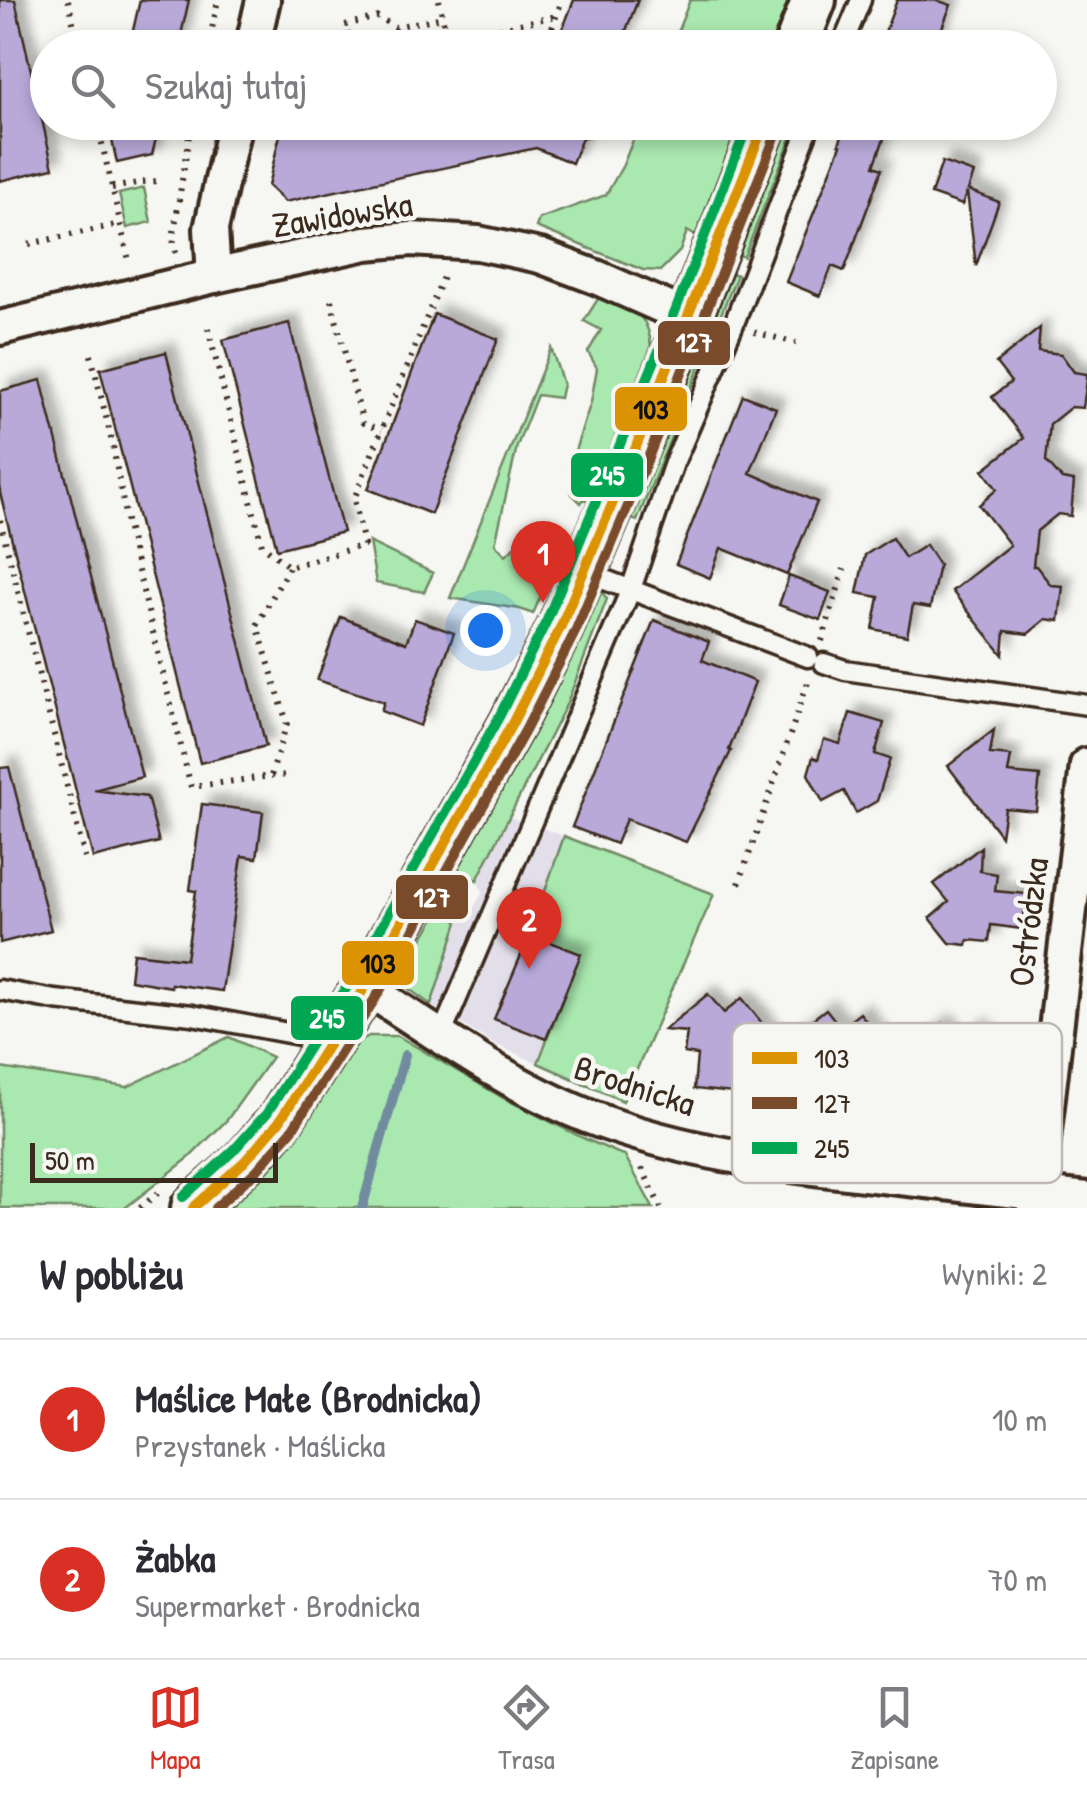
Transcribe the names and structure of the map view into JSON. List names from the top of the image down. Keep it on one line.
{"streets":{"street":["Zawidowska","Ostródzka","Brodnicka"]},"lines":["transit line 103","transit line 127","transit line 245"],"legend":["103","127","245"],"scale_bar":"50 m","page":{"search":"Szukaj tutaj","pins":["1","2"],"scale":"50 m","heading":["W pobliżu","Wyniki: 2"],"list":[{"mark":"1","name":"Maślice Małe (Brodnicka)","note":"Przystanek · Maślicka","value":"10 m"},{"mark":"2","name":"Żabka","note":"Supermarket · Brodnicka","value":"70 m"}],"nav":["Mapa","Trasa","Zapisane"]}}
